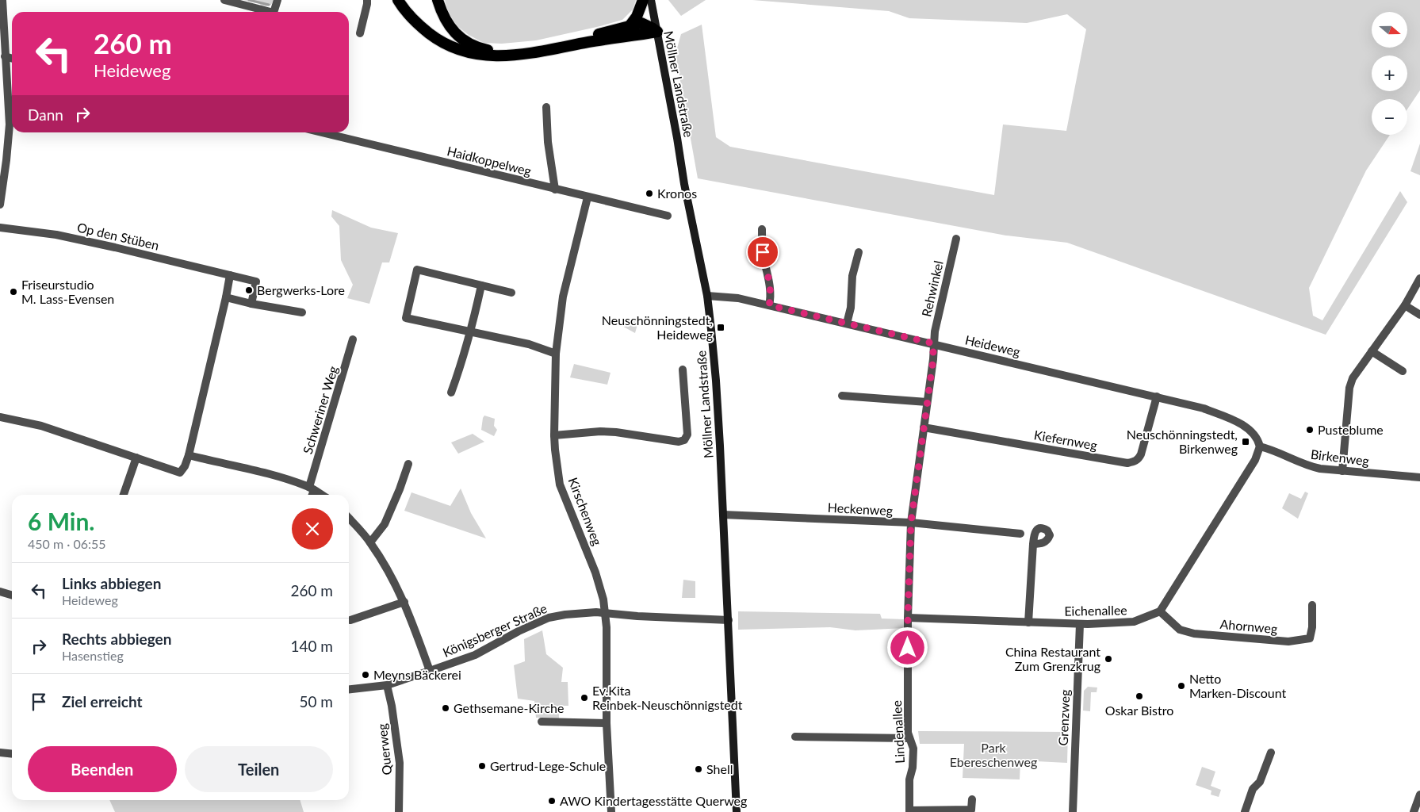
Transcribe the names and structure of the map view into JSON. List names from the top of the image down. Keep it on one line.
{"streets":{"main road":["Möllner Landstraße"],"street":["Haidkoppelweg","Op den Stüben","Rehwinkel","Heideweg","Schweriner Weg","Kiefernweg","Birkenweg","Heckenweg","Kirschenweg","Eichenallee","Ahornweg","Königsberger Straße","Grenzweg","Lindenallee","Querweg"]},"crossings":[["Möllner Landstraße","Heideweg"],["Möllner Landstraße","Heckenweg"],["Möllner Landstraße","Königsberger Straße"],["Haidkoppelweg","Kirschenweg"],["Rehwinkel","Heideweg"],["Rehwinkel","Lindenallee"],["Heideweg","Kiefernweg"],["Heideweg","Birkenweg"],["Heideweg","Lindenallee"],["Kiefernweg","Lindenallee"],["Heckenweg","Lindenallee"],["Kirschenweg","Königsberger Straße"],["Eichenallee","Ahornweg"],["Eichenallee","Grenzweg"],["Eichenallee","Lindenallee"],["Königsberger Straße","Querweg"]],"parks":["Park Ebereschenweg"],"places":{"other":["Kronos","Bergwerks-Lore","Friseurstudio M. Lass-Evensen","Pusteblume","China Restaurant Zum Grenzkrug","Meyns Bäckerei","Netto Marken-Discount","Oskar Bistro","Ev.Kita Reinbek-Neuschönnigstedt","Gethsemane-Kirche","Gertrud-Lege-Schule","Shell","AWO Kindertagesstätte Querweg"],"transit":["Neuschönningstedt, Heideweg","Neuschönningstedt, Birkenweg"]},"north":"right","page":{"map_buttons":["+","−"],"turn":["260 m","Heideweg"],"then":"Dann","heading":["6 Min.","450 m · 06:55"],"list":[{"name":"Links abbiegen","note":"Heideweg","value":"260 m"},{"name":"Rechts abbiegen","note":"Hasenstieg","value":"140 m"},{"name":"Ziel erreicht","value":"50 m"}],"buttons":["Beenden","Teilen"]}}
